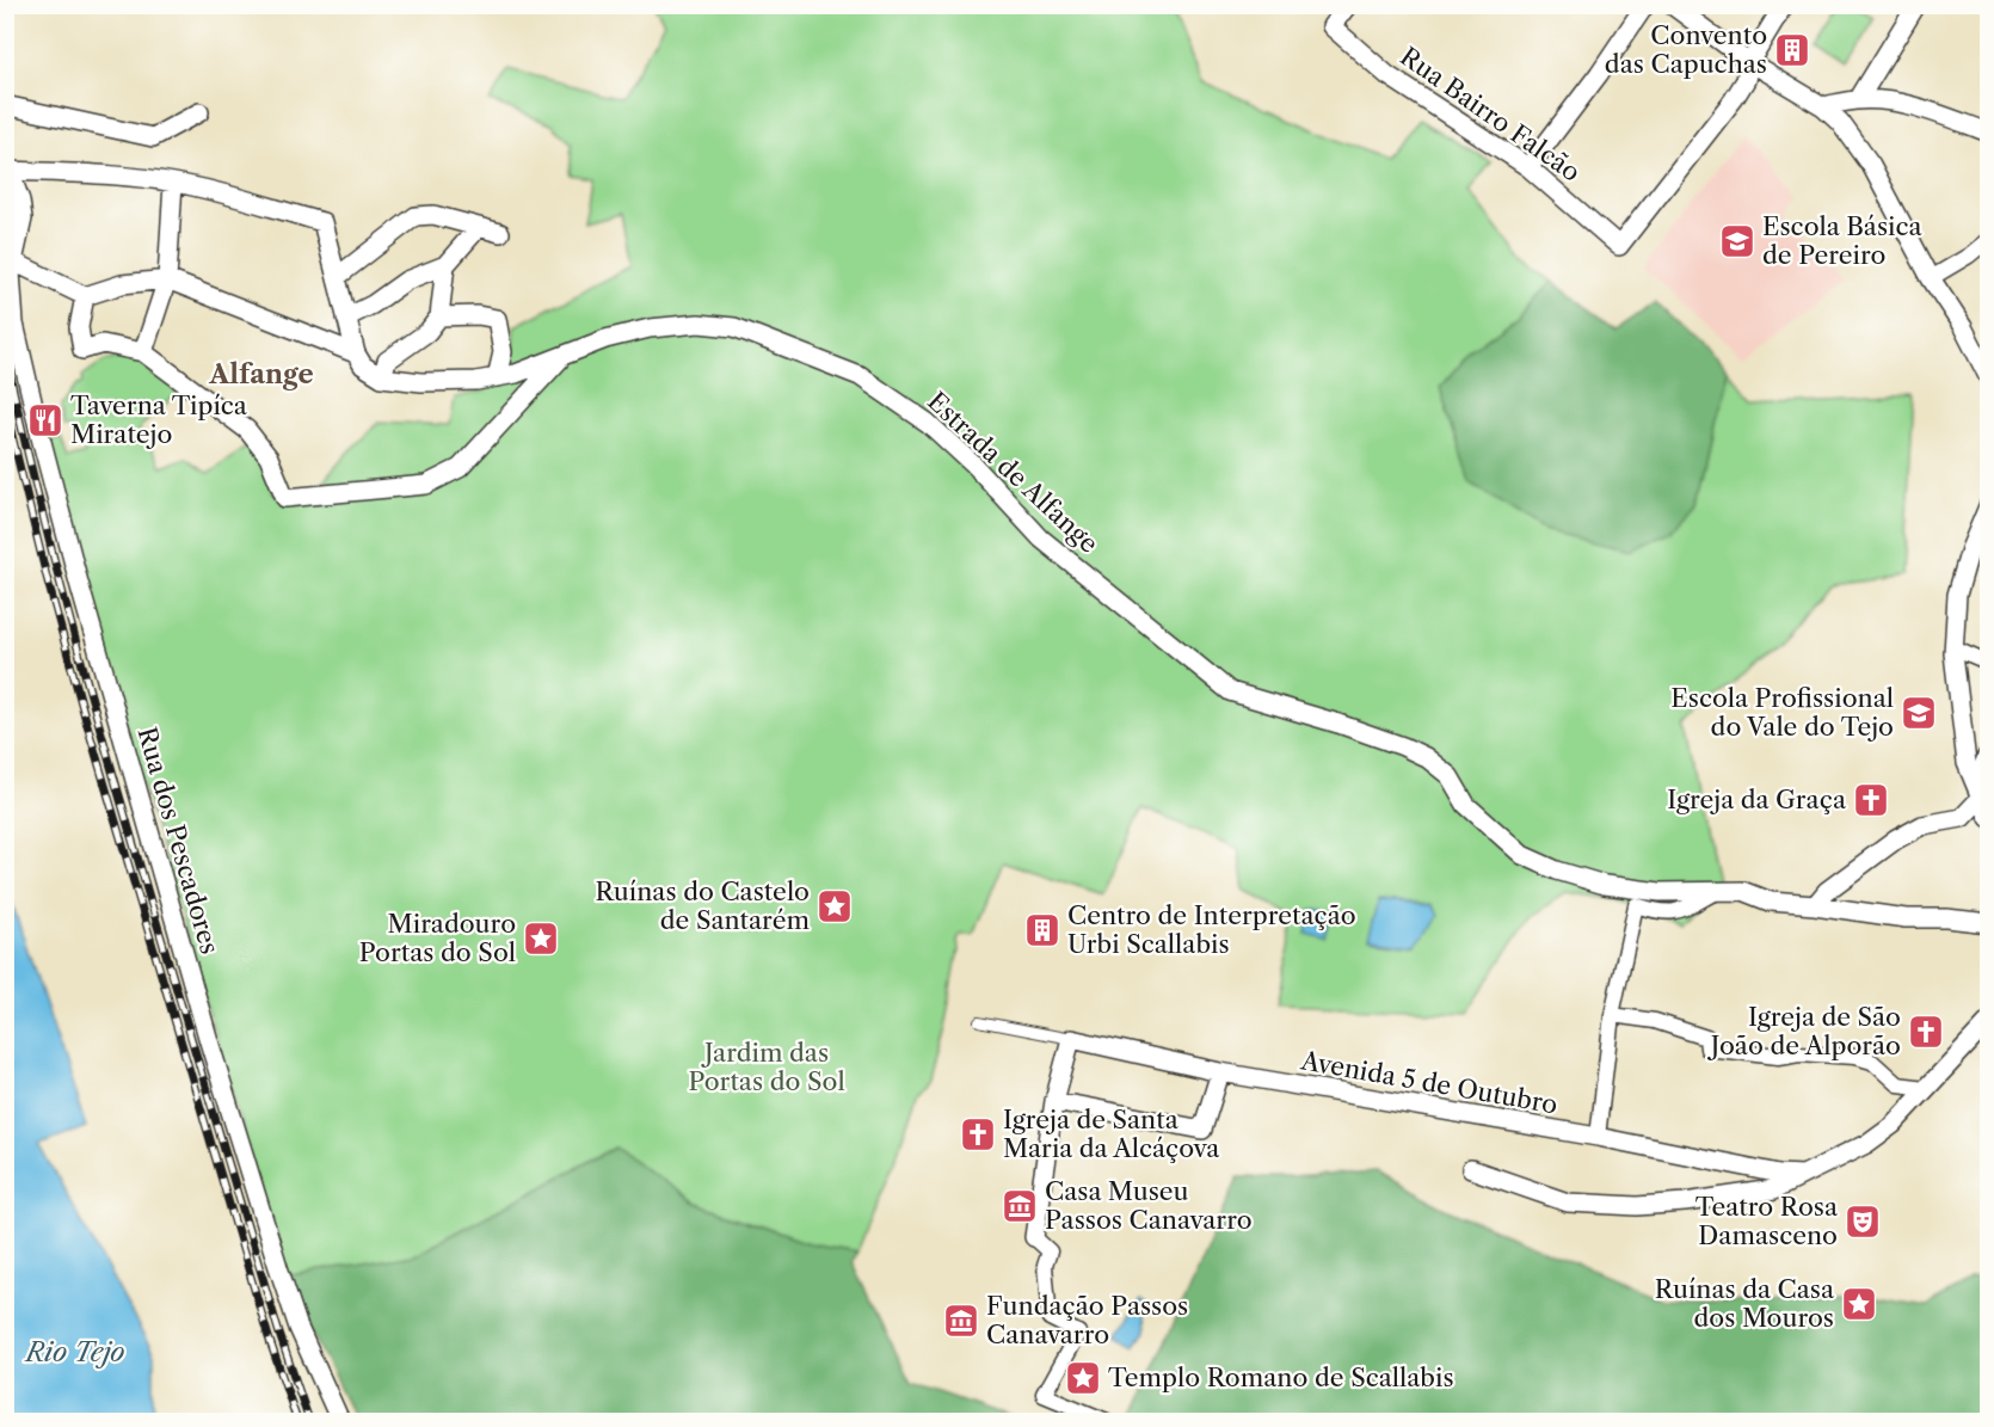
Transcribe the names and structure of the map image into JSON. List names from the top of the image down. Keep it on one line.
{"streets":{"street":["Rua Bairro Falcão","Estrada de Alfange","Rua dos Pescadores","Avenida 5 de Outubro"]},"districts":["Alfange"],"water":["Rio Tejo"],"parks":["Jardim das Portas do Sol"],"places":{"building":["Convento das Capuchas","Centro de Interpretação Urbi Scallabis"],"school or university":["Escola Básica de Pereiro","Escola Profissional do Vale do Tejo"],"restaurant":["Taverna Tipíca Miratejo"],"church":["Igreja da Graça","Igreja de São João de Alporão","Igreja de Santa Maria da Alcáçova"],"place":["Ruínas do Castelo de Santarém","Miradouro Portas do Sol","Ruínas da Casa dos Mouros","Templo Romano de Scallabis"],"museum":["Casa Museu Passos Canavarro","Fundação Passos Canavarro"],"theatre":["Teatro Rosa Damasceno"]}}
